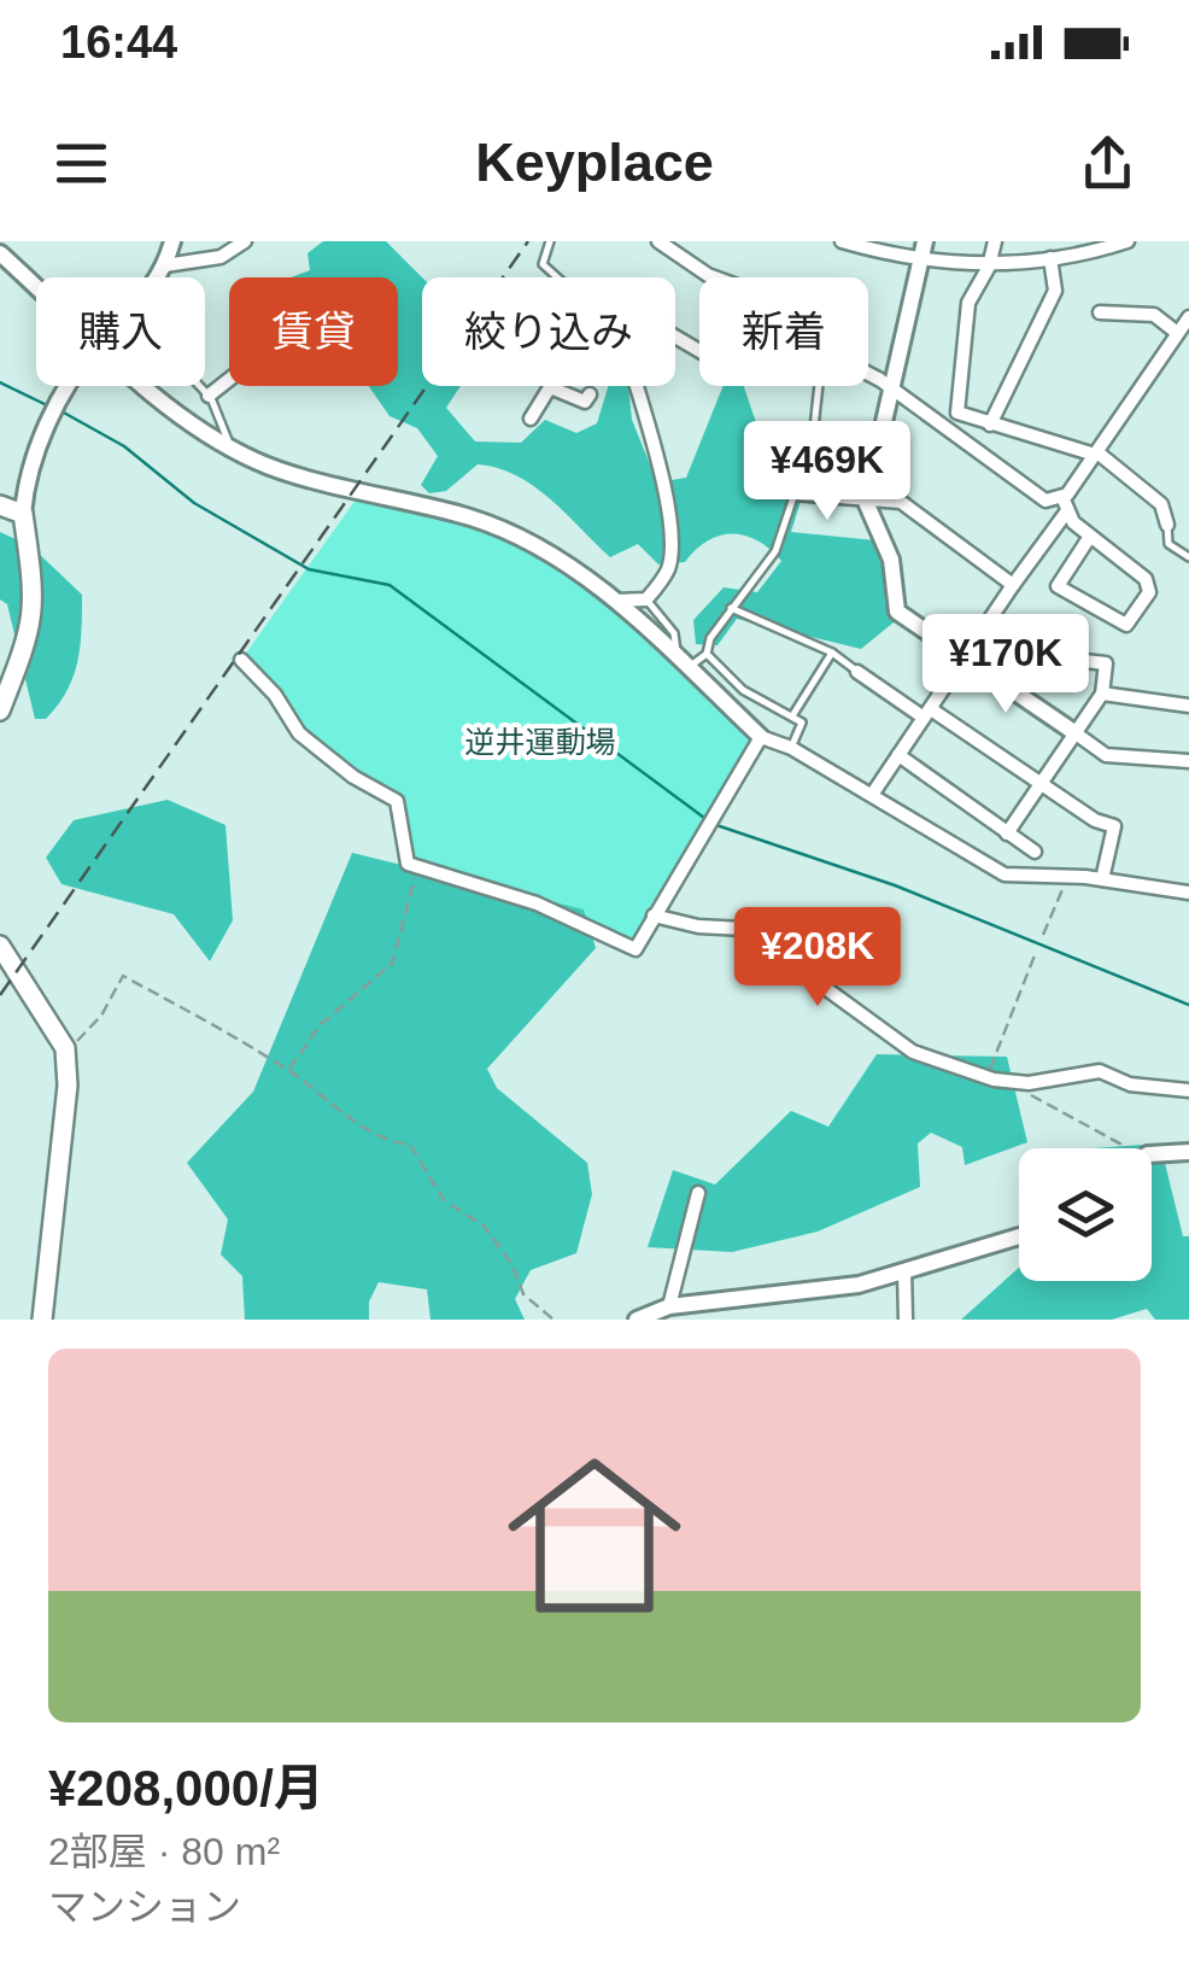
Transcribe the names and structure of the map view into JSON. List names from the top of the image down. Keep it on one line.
{"parks":["逆井運動場"],"page":{"status":"16:44","header":"Keyplace","chip":["購入","賃貸","絞り込み","新着"],"price":["¥469K","¥170K","¥208K"],"list":[{"name":"¥208,000/月","note":"2部屋 · 80 m² · マンション"}]}}
